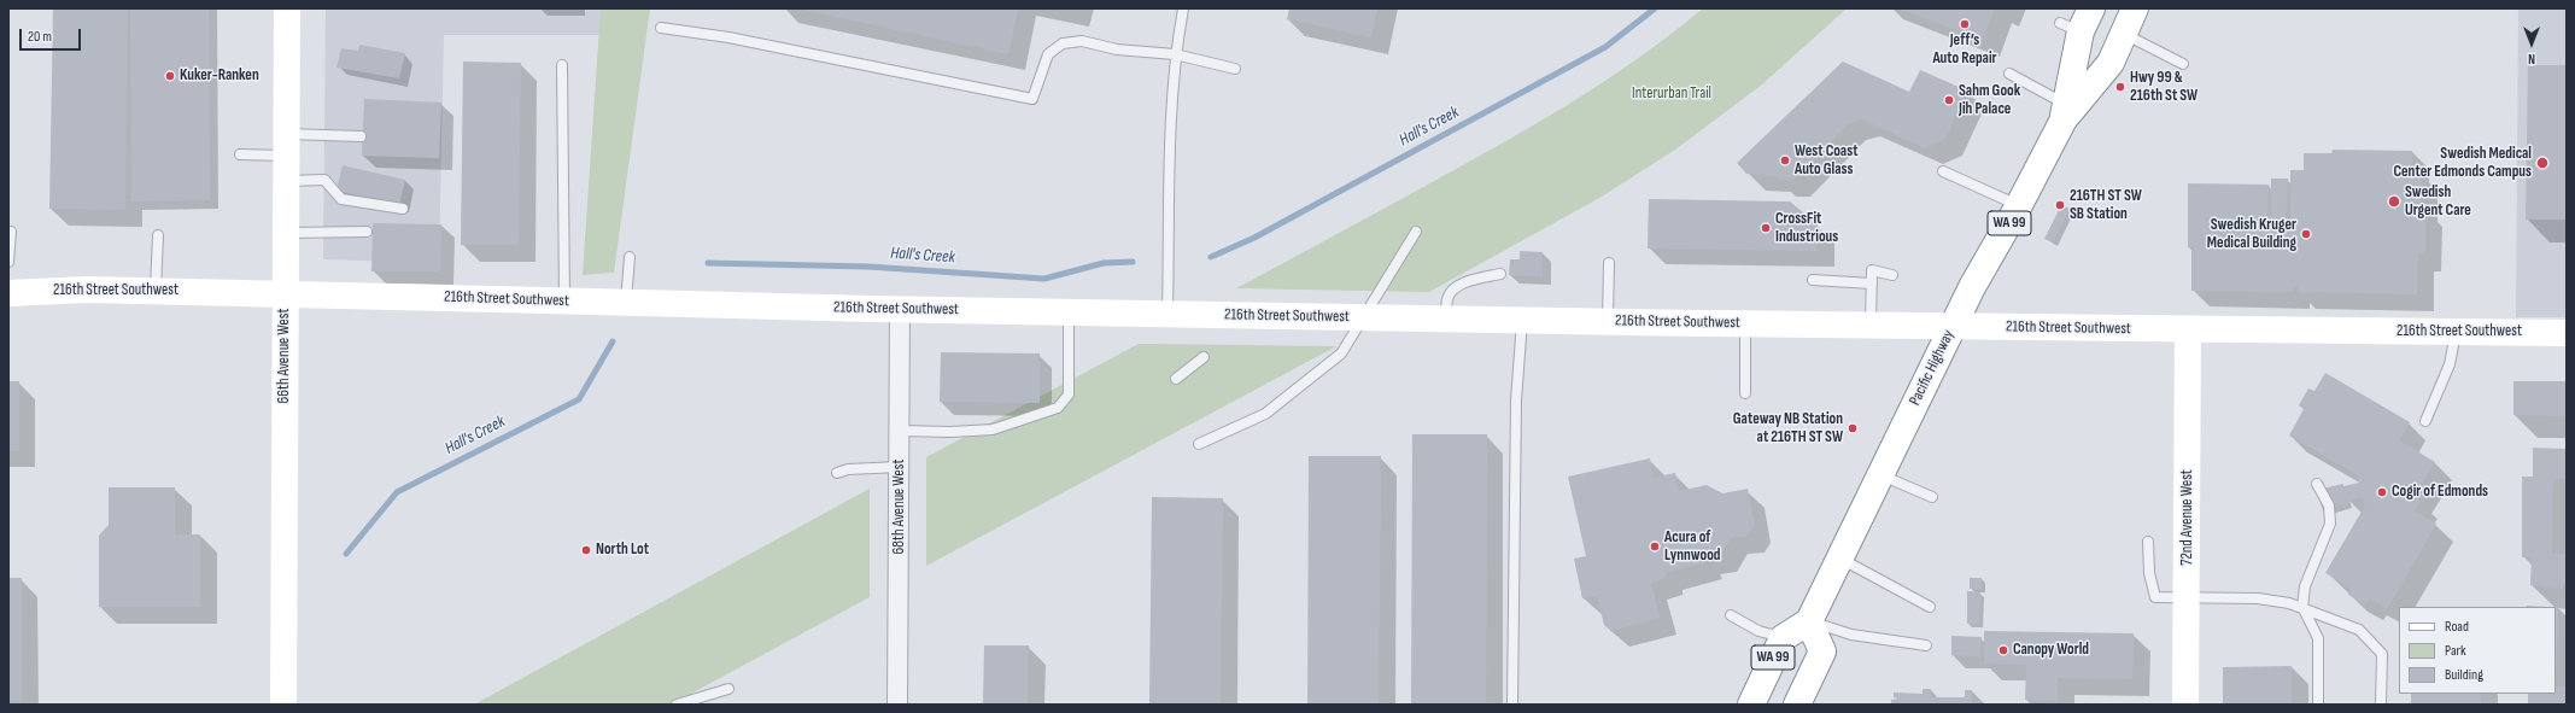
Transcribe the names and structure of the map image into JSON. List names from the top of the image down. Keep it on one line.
{"streets":{"main road":["WA 99","216th Street Southwest","66th Avenue West","Pacific Highway","72nd Avenue West"],"street":["68th Avenue West"]},"crossings":[["WA 99","Pacific Highway"],["216th Street Southwest","66th Avenue West"],["216th Street Southwest","Pacific Highway"],["216th Street Southwest","68th Avenue West"],["216th Street Southwest","72nd Avenue West"]],"water":["Hall's Creek"],"parks":["Interurban Trail"],"places":["Jeff’s Auto Repair","Kuker-Ranken","Hwy 99 & 216th St SW","Sahm Gook Jih Palace","West Coast Auto Glass","Swedish Medical Center Edmonds Campus","Swedish Urgent Care","216TH ST SW SB Station","CrossFit Industrious","Swedish Kruger Medical Building","Gateway NB Station at 216TH ST SW","Cogir of Edmonds","Acura of Lynnwood","North Lot","Canopy World"],"legend":["Road","Park","Building"],"scale_bar":"20 m","north":"bottom"}
